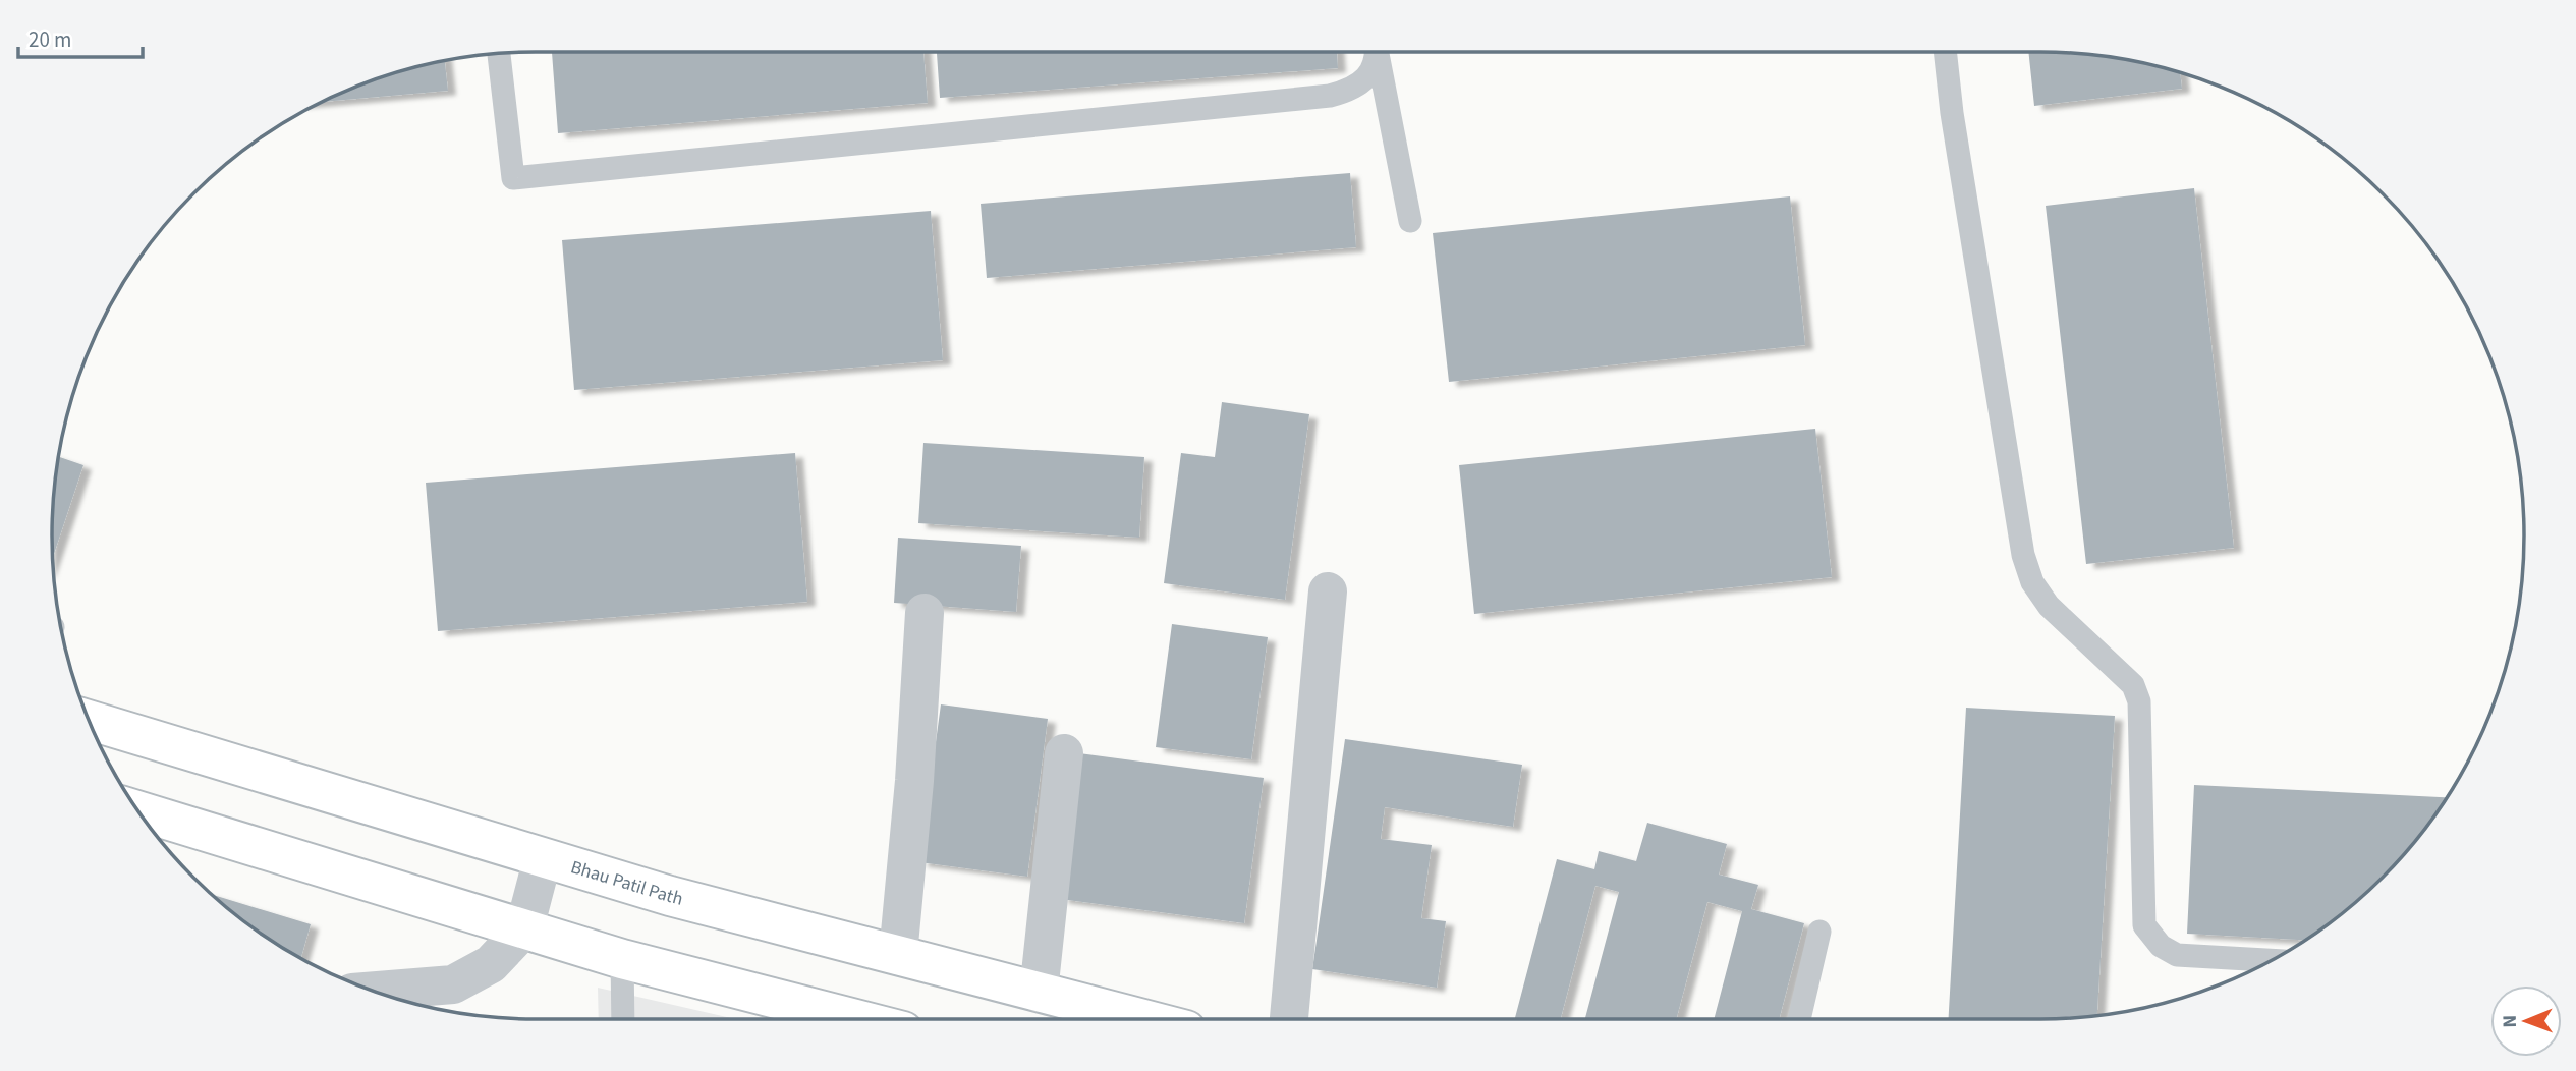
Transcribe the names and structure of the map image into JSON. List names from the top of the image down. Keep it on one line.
{"streets":{"main road":["Bhau Patil Path"]},"scale_bar":"20 m","north":"left"}
